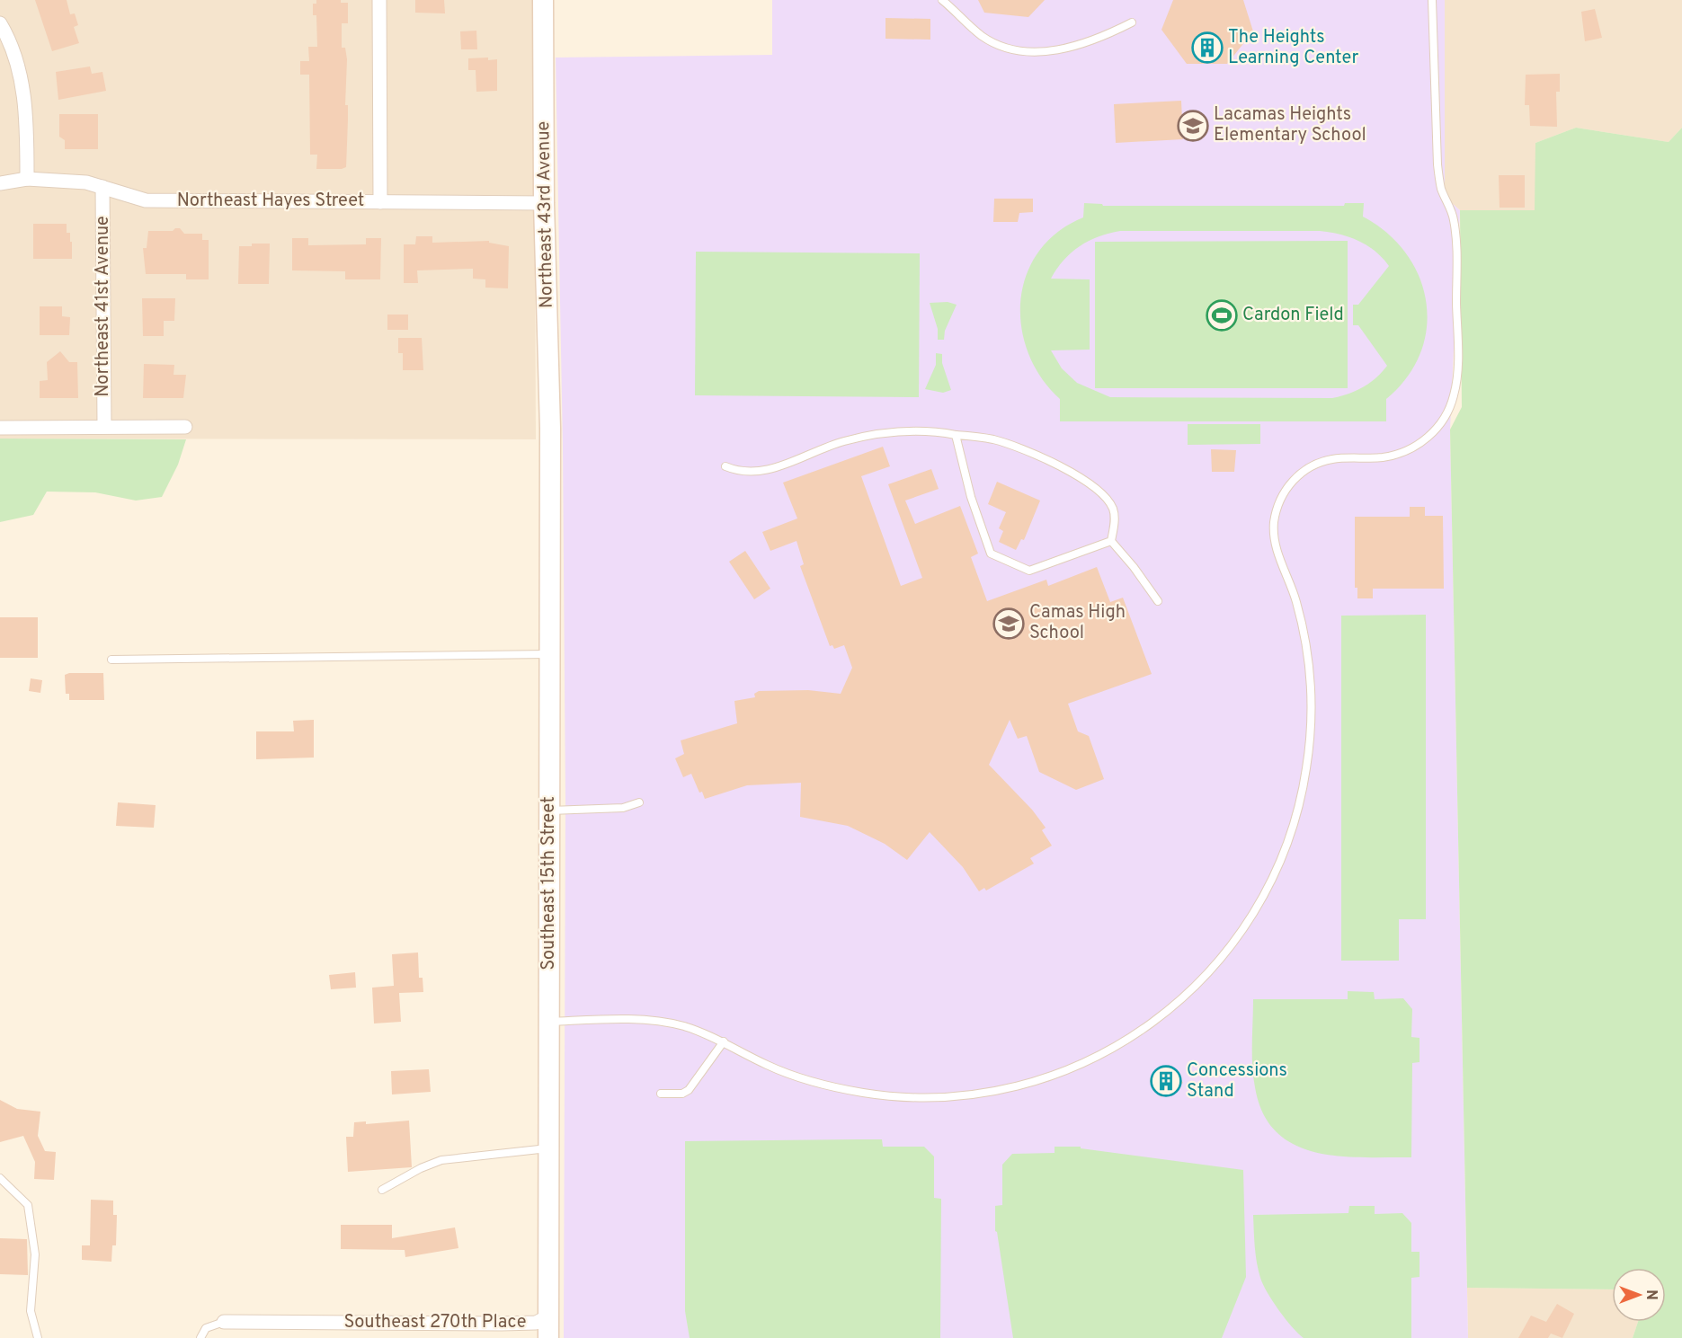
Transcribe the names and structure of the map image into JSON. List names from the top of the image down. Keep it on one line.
{"streets":{"street":["Northeast Hayes Street","Northeast 43rd Avenue","Northeast 41st Avenue","Southeast 15th Street","Southeast 270th Place"]},"crossings":[["Northeast Hayes Street","Northeast 43rd Avenue"],["Northeast Hayes Street","Northeast 41st Avenue"],["Northeast 43rd Avenue","Southeast 15th Street"],["Southeast 15th Street","Southeast 270th Place"]],"places":{"building":["The Heights Learning Center","Concessions Stand"],"school or university":["Lacamas Heights Elementary School","Camas High School"],"sports":["Cardon Field"]},"north":"right"}
